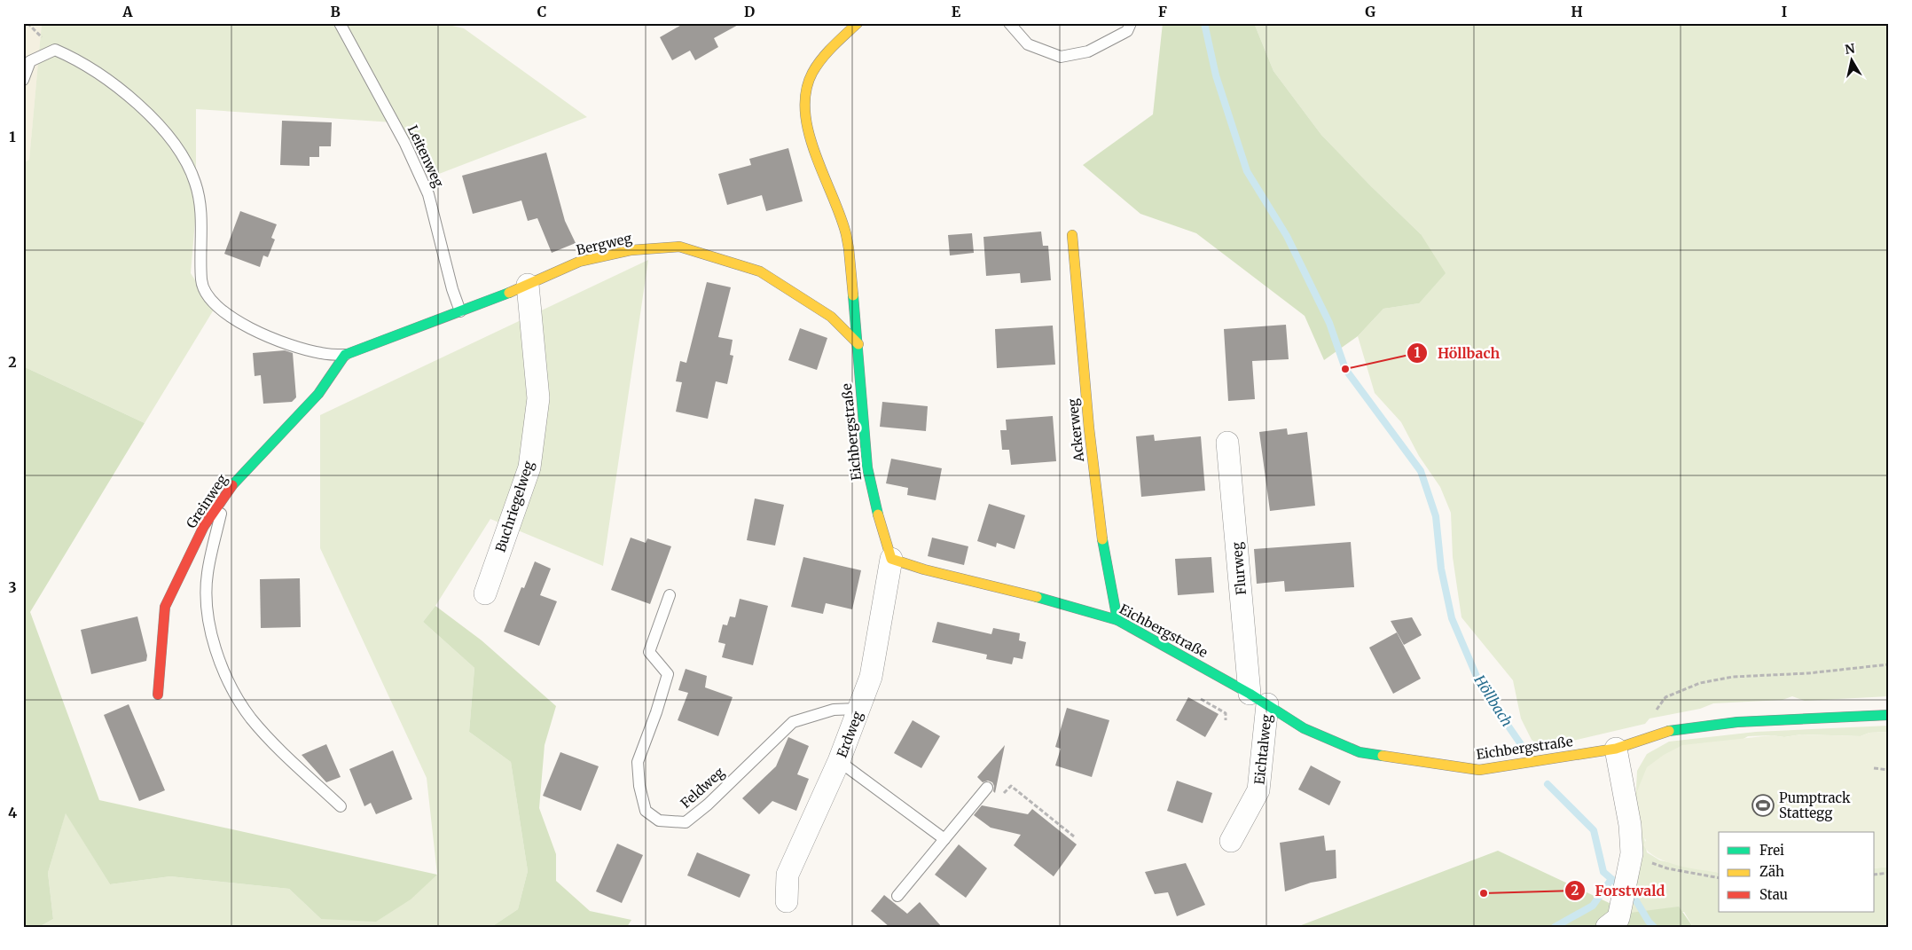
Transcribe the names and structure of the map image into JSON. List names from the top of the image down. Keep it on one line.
{"streets":{"street":["Bergweg","Ackerweg","Eichbergstraße","Greinweg","Buchriegelweg","Flurweg","Erdweg","Eichtalweg"],"lane":["Leitenweg","Feldweg"]},"crossings":[["Leitenweg","Bergweg"],["Bergweg","Eichbergstraße"],["Bergweg","Greinweg"],["Bergweg","Buchriegelweg"],["Ackerweg","Eichbergstraße"],["Eichbergstraße","Flurweg"],["Eichbergstraße","Erdweg"],["Eichbergstraße","Eichtalweg"],["Flurweg","Eichtalweg"],["Erdweg","Feldweg"]],"water":["Höllbach"],"places":{"other":["Höllbach","Forstwald"],"sports":["Pumptrack Stattegg"]},"legend":["Frei","Zäh","Stau"],"north":"top","grid":{"columns":["A","B","C","D","E","F","G","H","I"],"rows":["1","2","3","4"]}}
